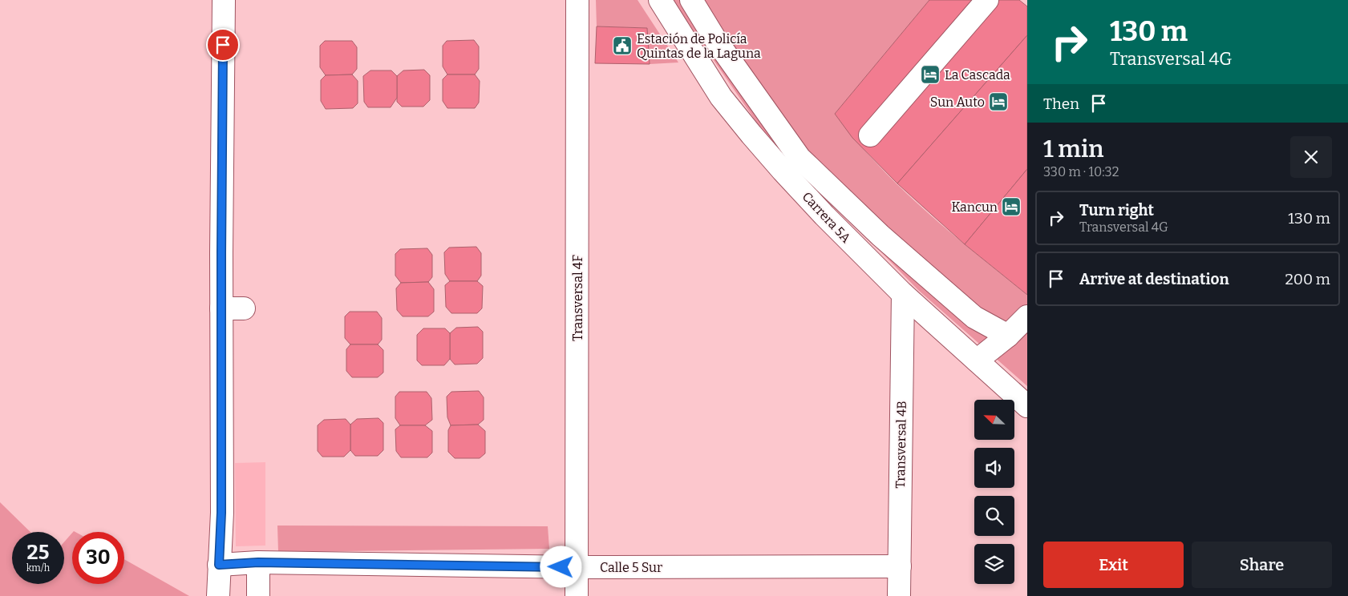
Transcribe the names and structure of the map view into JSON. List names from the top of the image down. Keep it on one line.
{"streets":{"street":["Carrera 5A","Transversal 4F","Transversal 4B","Calle 5 Sur"]},"crossings":[["Carrera 5A","Transversal 4B"],["Transversal 4F","Calle 5 Sur"],["Transversal 4B","Calle 5 Sur"]],"places":{"public building":["Estación de Policía Quintas de la Laguna"],"hotel":["La Cascada","Sun Auto","Kancun"]},"north":"top left","page":{"turn":["130 m","Transversal 4G"],"then":"Then","heading":["1 min","330 m · 10:32"],"list":[{"name":"Turn right","note":"Transversal 4G","value":"130 m"},{"name":"Arrive at destination","value":"200 m"}],"speed":"25 km/h","limit":"30","buttons":["Exit","Share"]}}
